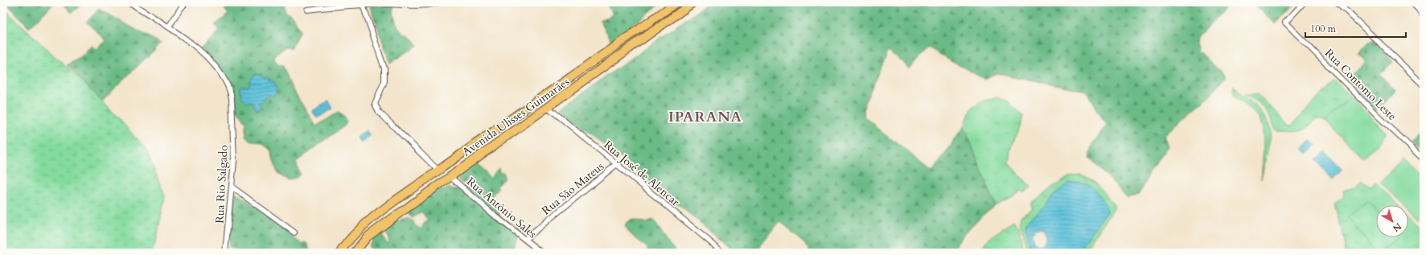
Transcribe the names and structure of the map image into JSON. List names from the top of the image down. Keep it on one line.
{"streets":{"main road":["Avenida Ulisses Guimarães"],"street":["Rua Contomo Leste","Rua José de Alencar","Rua Rio Salgado","Rua São Mateus","Rua Antônio Sales"]},"crossings":[["Avenida Ulisses Guimarães","Rua José de Alencar"],["Avenida Ulisses Guimarães","Rua Antônio Sales"],["Rua José de Alencar","Rua São Mateus"],["Rua São Mateus","Rua Antônio Sales"]],"districts":["IPARANA"],"scale_bar":"100 m","north":"bottom right"}
